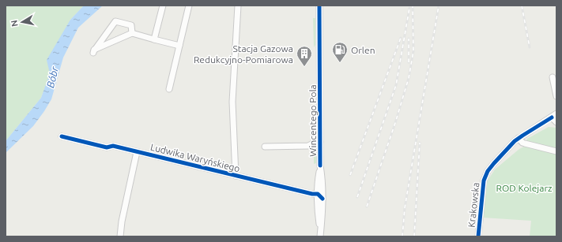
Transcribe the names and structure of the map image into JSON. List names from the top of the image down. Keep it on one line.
{"streets":{"street":["Wincentego Pola","Ludwika Waryńskiego","Krakowska"]},"crossings":[["Wincentego Pola","Ludwika Waryńskiego"]],"water":["Bóbr"],"parks":["ROD Kolejarz"],"places":{"fuel station":["Orlen"],"building":["Stacja Gazowa Redukcyjno-Pomiarowa"]},"north":"left"}
